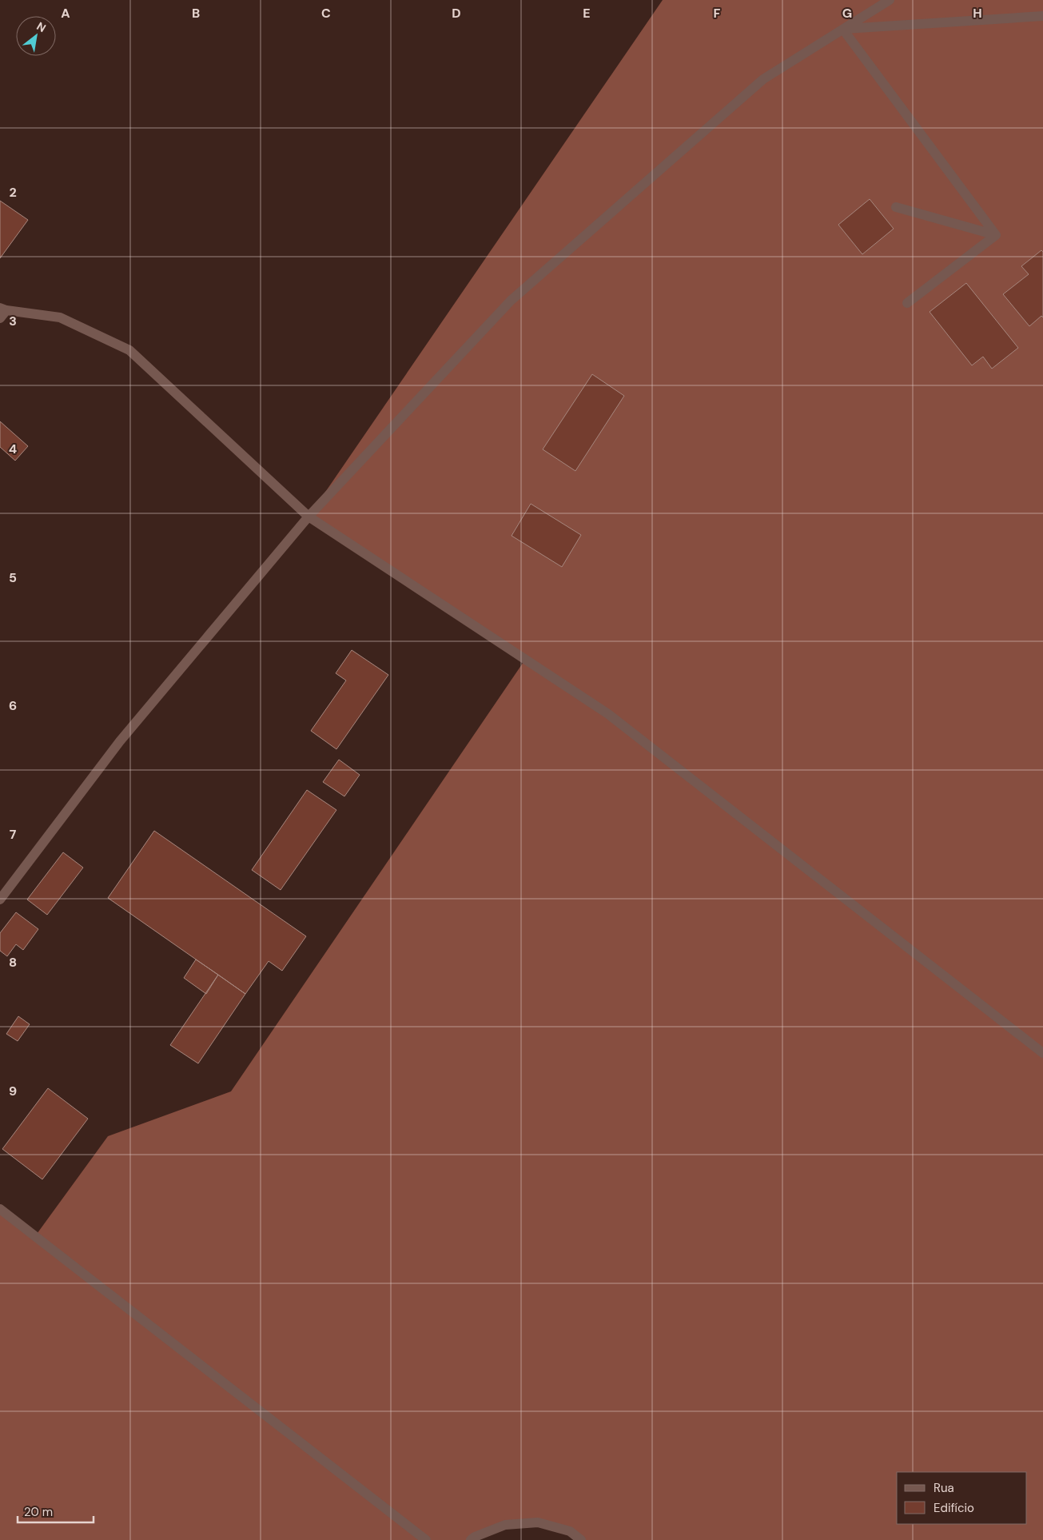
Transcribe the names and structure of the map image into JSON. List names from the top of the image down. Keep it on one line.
{"legend":["Rua","Edifício"],"scale_bar":"20 m","north":"top right","grid":{"columns":["A","B","C","D","E","F","G","H"],"rows":["2","3","4","5","6","7","8","9"]}}
